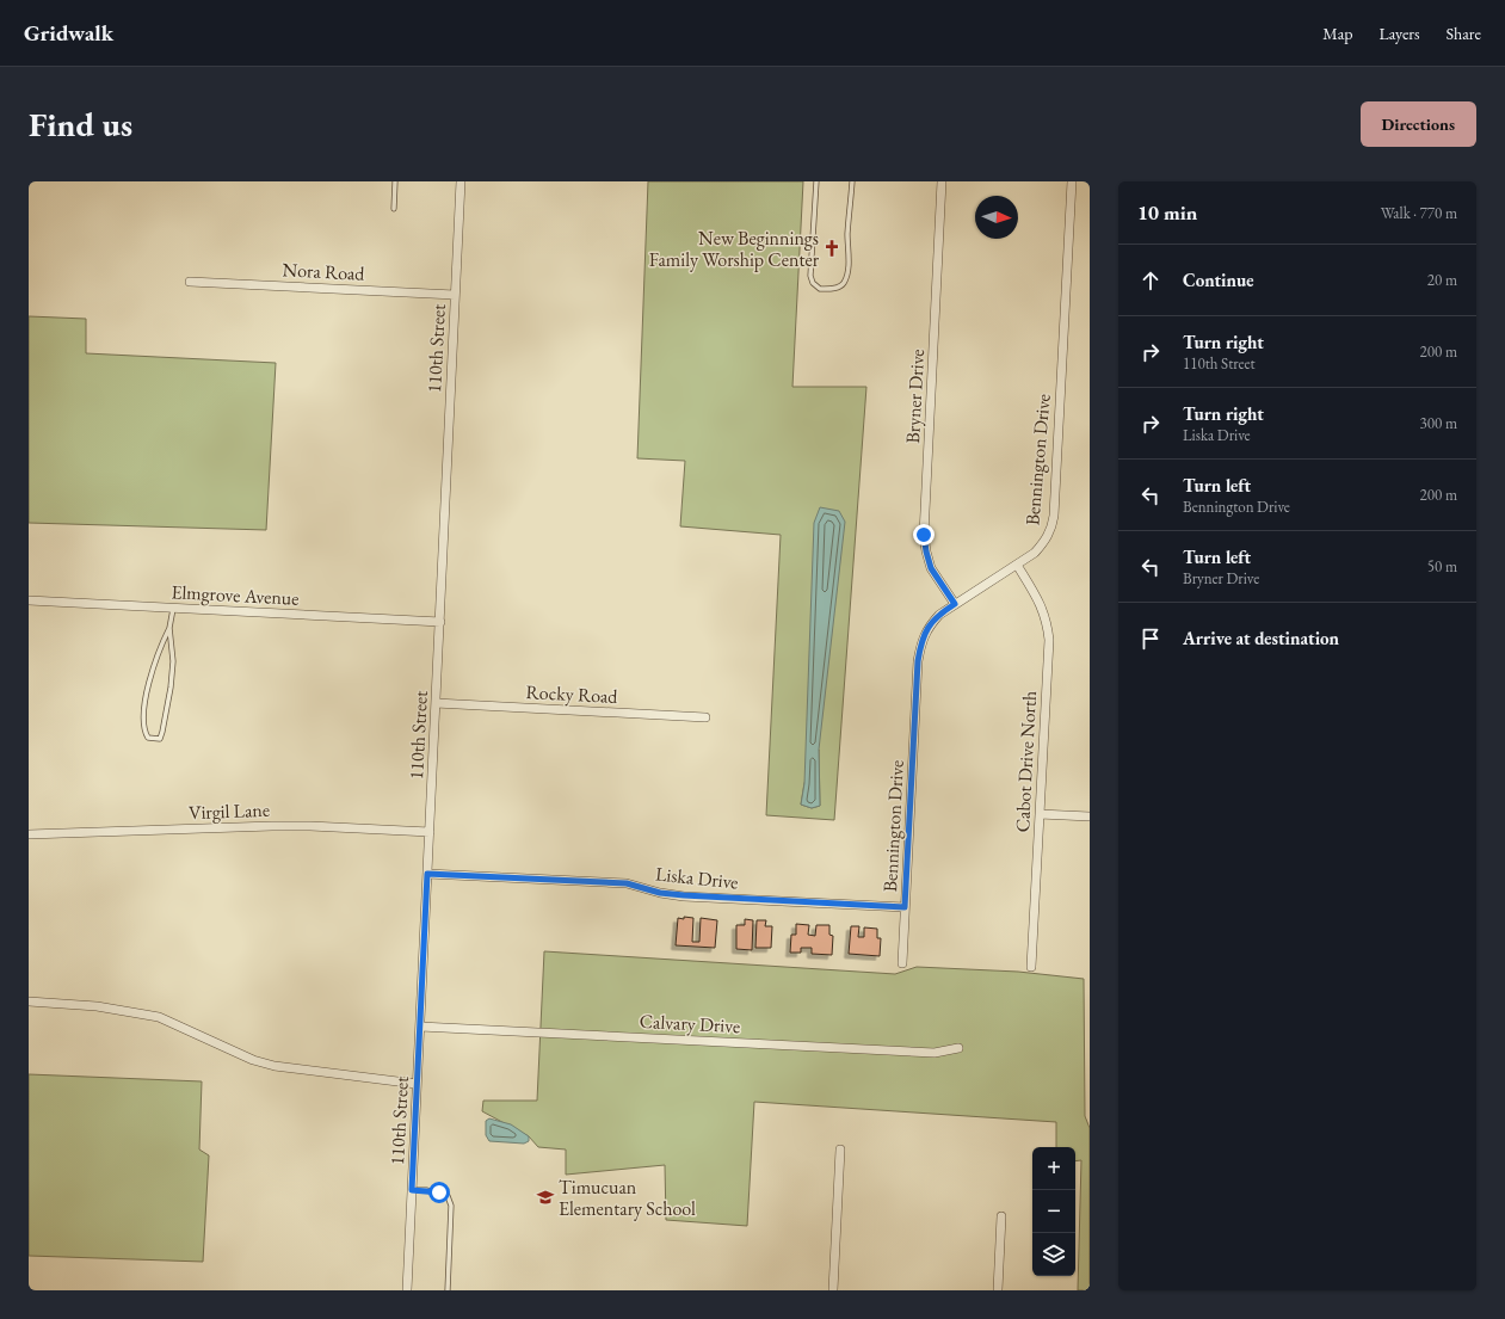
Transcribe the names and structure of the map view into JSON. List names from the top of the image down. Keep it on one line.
{"streets":{"street":["Nora Road","110th Street","Bryner Drive","Bennington Drive","Elmgrove Avenue","Rocky Road","Cabot Drive North","Virgil Lane","Liska Drive","Calvary Drive"]},"crossings":[["Nora Road","110th Street"],["110th Street","Elmgrove Avenue"],["110th Street","Rocky Road"],["110th Street","Virgil Lane"],["110th Street","Liska Drive"],["110th Street","Calvary Drive"],["Bryner Drive","Bennington Drive"],["Bennington Drive","Cabot Drive North"],["Bennington Drive","Liska Drive"]],"places":{"church":["New Beginnings Family Worship Center"],"school or university":["Timucuan Elementary School"]},"north":"right","page":{"header":"Gridwalk","nav":["Map","Layers","Share"],"buttons":"Directions","title":"Find us","heading":["10 min","Walk · 770 m"],"list":[["Continue","20 m"],["Turn right","110th Street","200 m"],["Turn right","Liska Drive","300 m"],["Turn left","Bennington Drive","200 m"],["Turn left","Bryner Drive","50 m"],"Arrive at destination"],"map_buttons":["+","−"]}}
